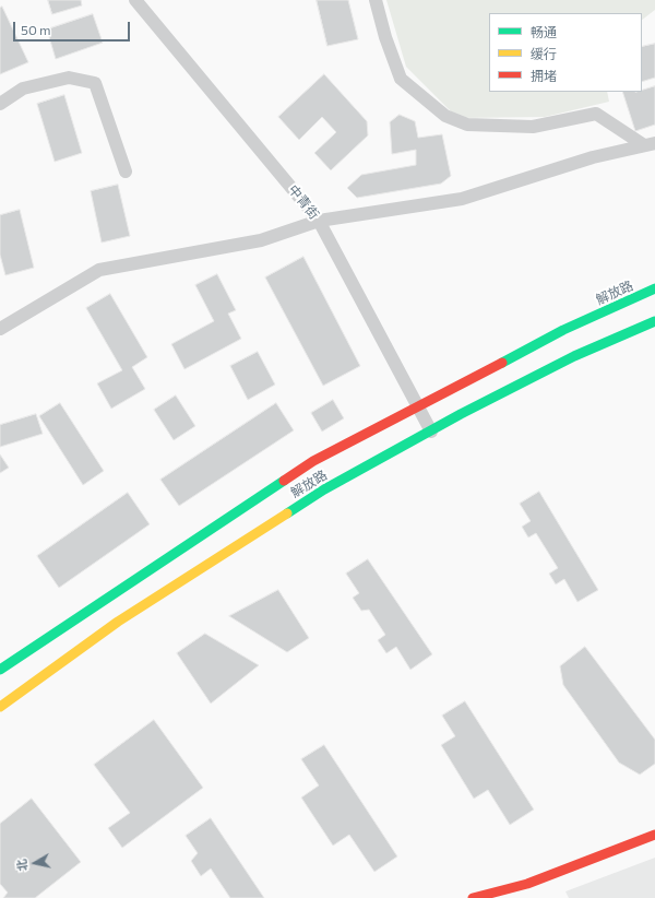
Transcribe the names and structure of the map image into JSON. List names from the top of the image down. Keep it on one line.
{"streets":{"main road":["解放路"],"street":["中青街"]},"crossings":[["中青街","解放路"]],"legend":["畅通","缓行","拥堵"],"scale_bar":"50 m","north":"left"}
